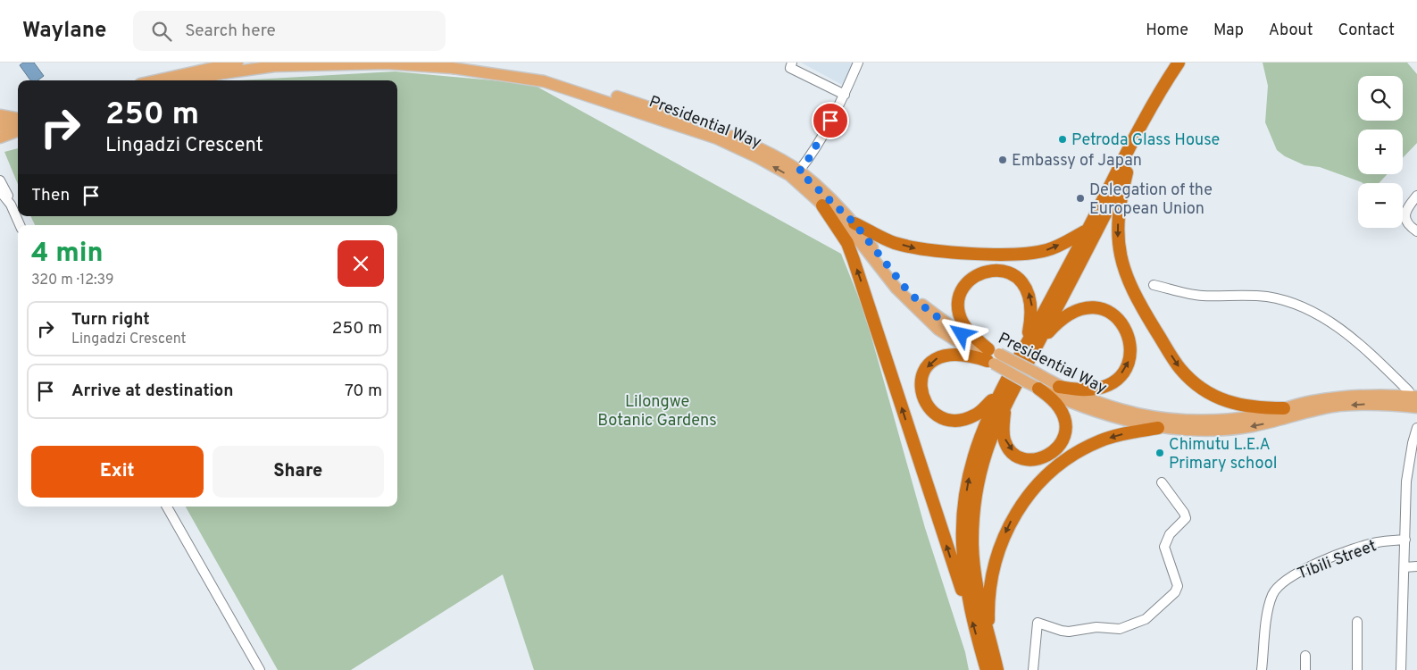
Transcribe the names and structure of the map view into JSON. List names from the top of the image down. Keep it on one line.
{"streets":{"main road":["Presidential Way"],"street":["Tibili Street"]},"parks":["Lilongwe Botanic Gardens"],"places":["Petroda Glass House","Embassy of Japan","Delegation of the European Union","Chimutu L.E.A Primary school"],"page":{"header":"Waylane","search":"Search here","nav":["Home","Map","About","Contact"],"map_buttons":["+","−"],"turn":["250 m","Lingadzi Crescent"],"then":"Then","heading":["4 min","320 m · 12:39"],"list":[{"name":"Turn right","note":"Lingadzi Crescent","value":"250 m"},{"name":"Arrive at destination","value":"70 m"}],"buttons":["Exit","Share"]}}
